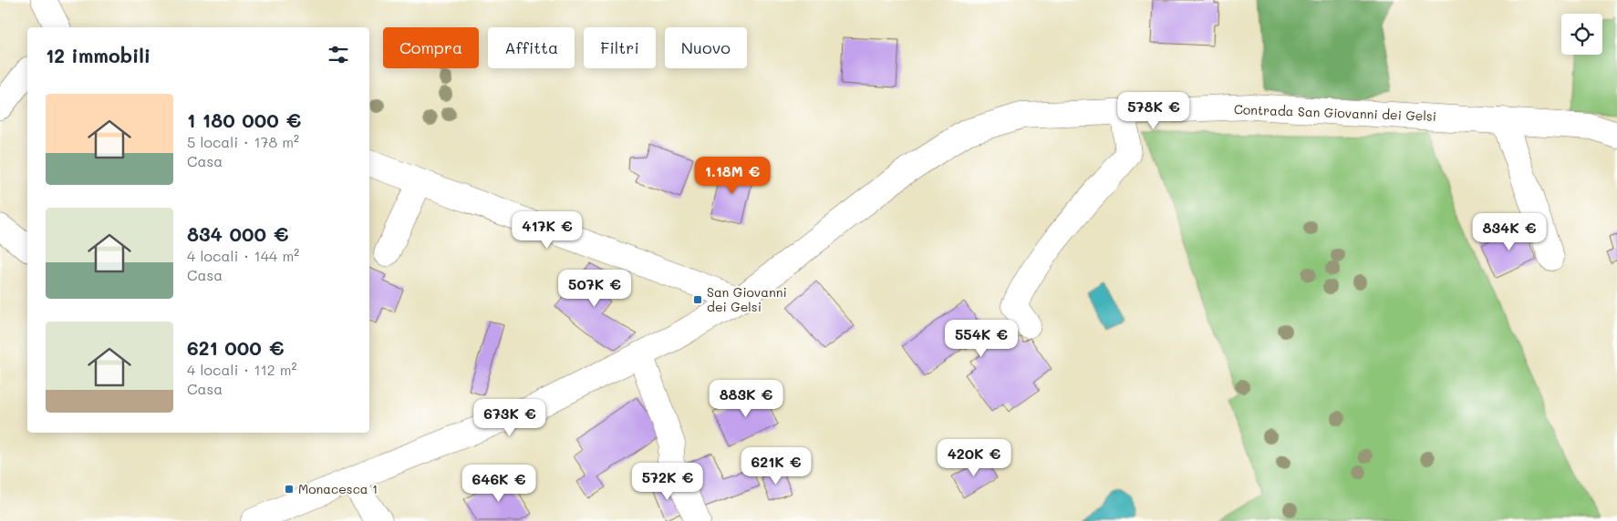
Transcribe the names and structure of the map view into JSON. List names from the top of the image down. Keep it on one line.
{"streets":{"street":["Contrada San Giovanni dei Gelsi"]},"places":{"transit":["San Giovanni dei Gelsi","Monacesca 1"]},"page":{"chip":["Compra","Affitta","Filtri","Nuovo"],"heading":"12 immobili","list":[{"name":"1 180 000 €","note":"5 locali · 178 m² · Casa"},{"name":"834 000 €","note":"4 locali · 144 m² · Casa"},{"name":"621 000 €","note":"4 locali · 112 m² · Casa"}],"price":["578K €","1.18M €","417K €","834K €","507K €","554K €","883K €","673K €","420K €","621K €","572K €","646K €"]}}
